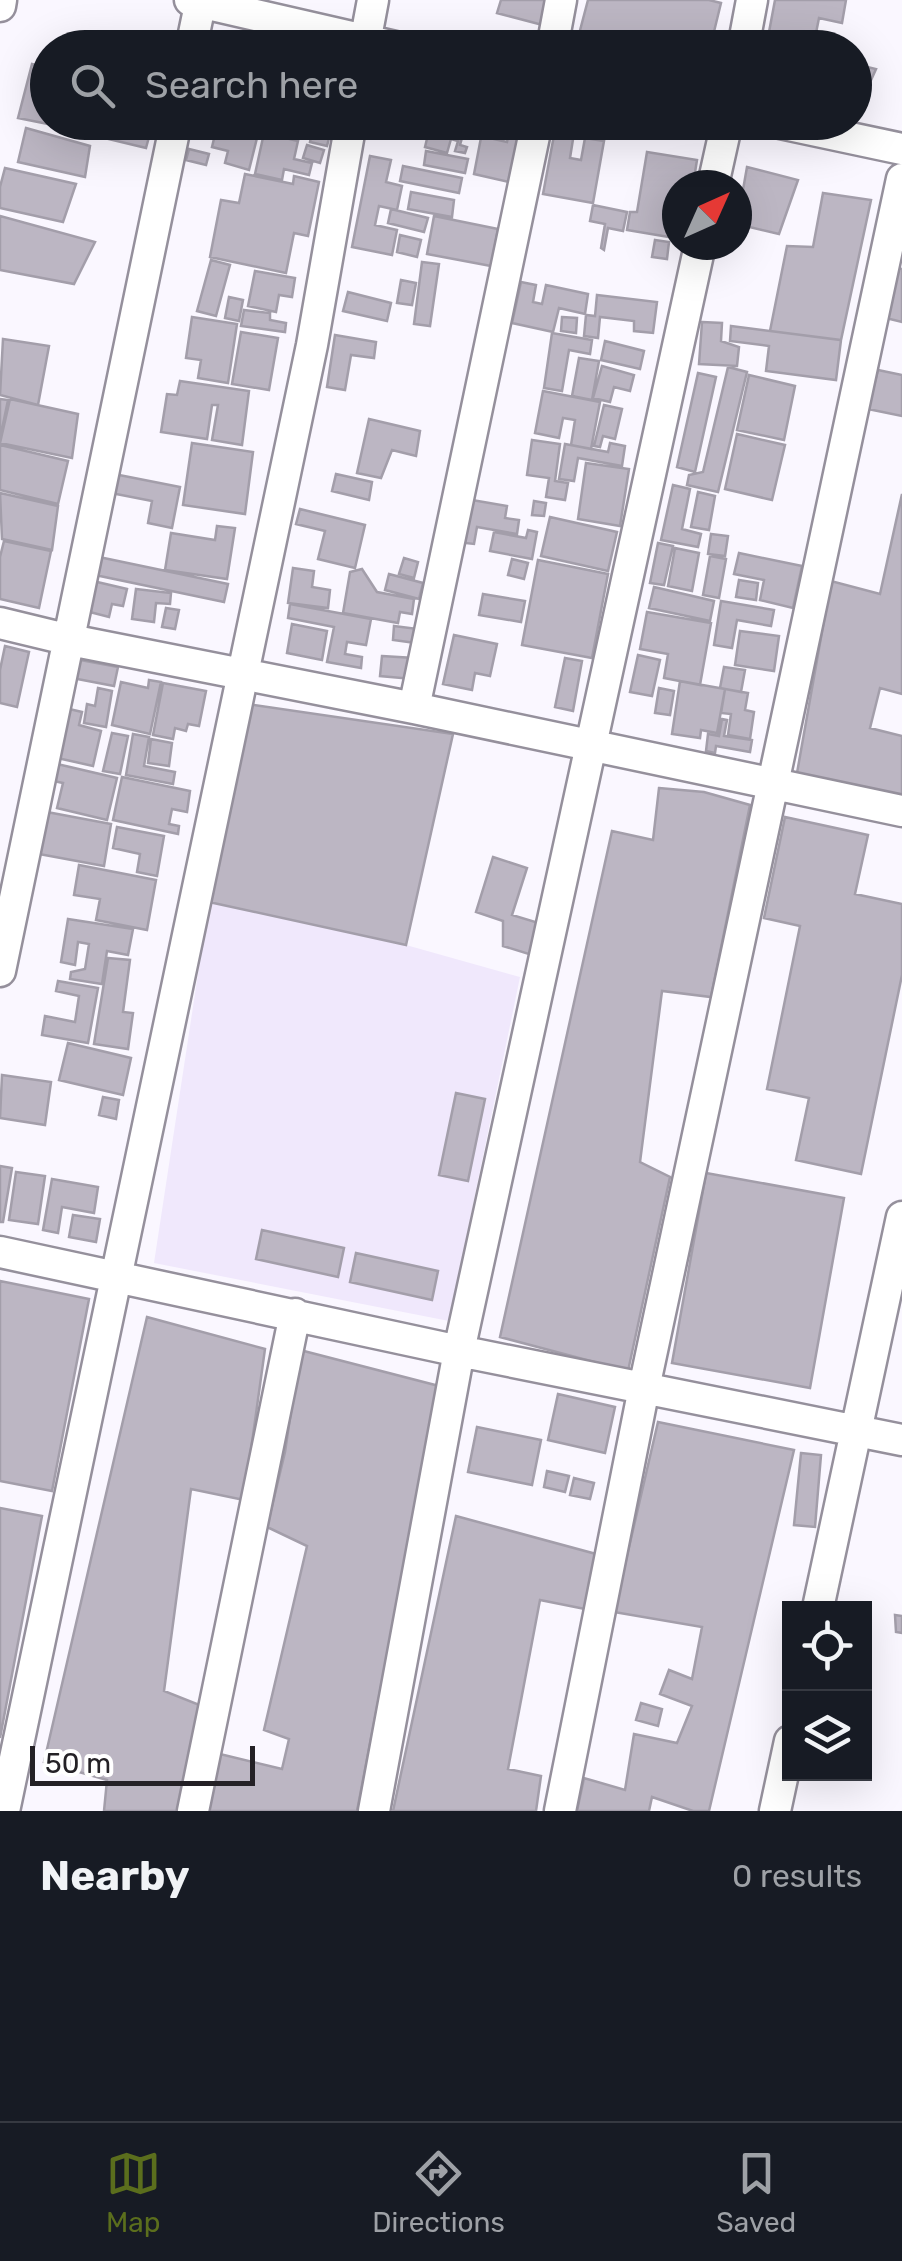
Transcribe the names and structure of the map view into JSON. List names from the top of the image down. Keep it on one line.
{"scale_bar":"50 m","north":"top right","page":{"search":"Search here","scale":"50 m","heading":["Nearby","0 results"],"nav":["Map","Directions","Saved"]}}
